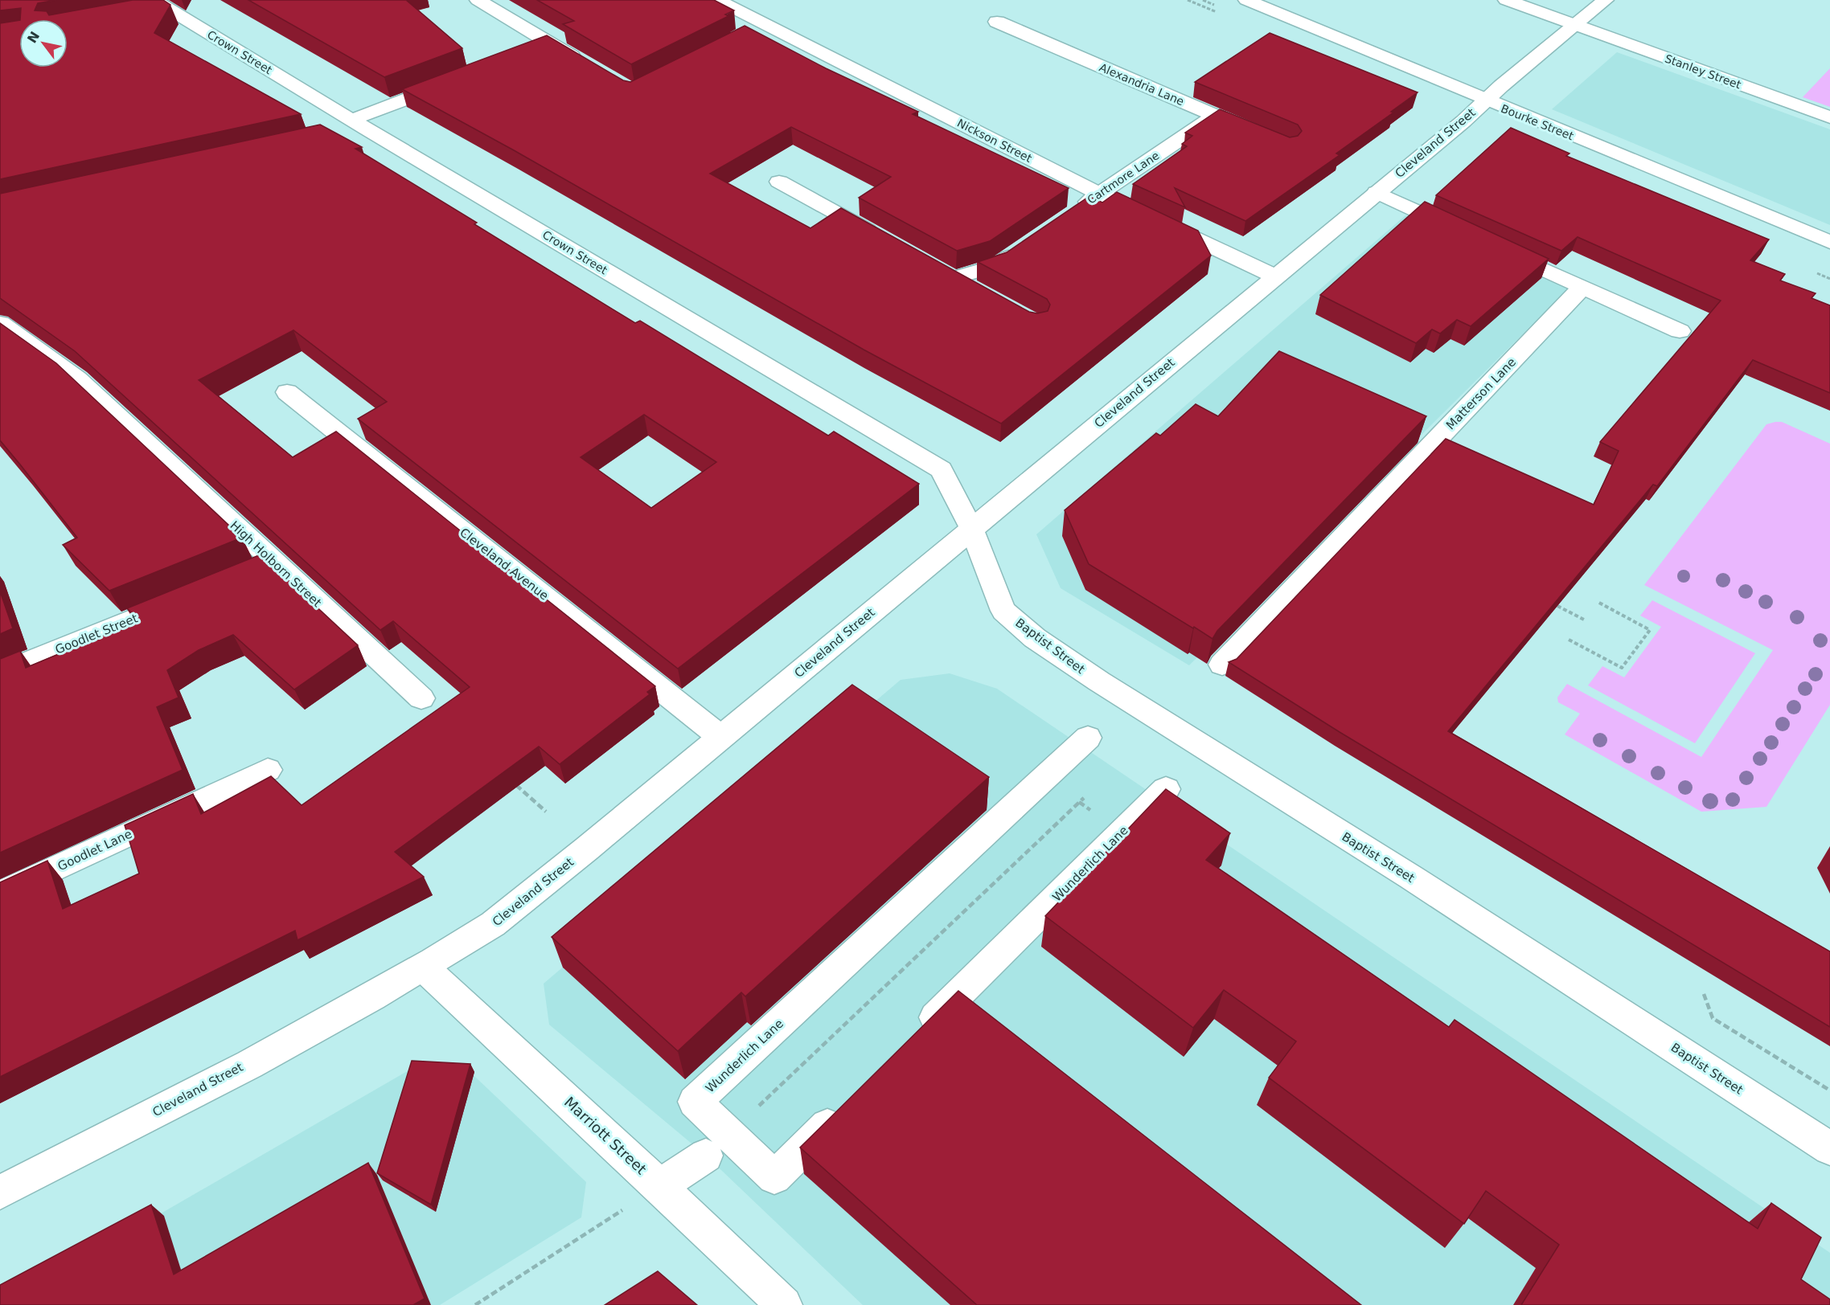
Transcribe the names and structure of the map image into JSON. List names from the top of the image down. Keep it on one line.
{"streets":{"street":["Crown Street","Stanley Street","Alexandria Lane","Bourke Street","Nickson Street","Cleveland Street","Cartmore Lane","Matterson Lane","High Holborn Street","Cleveland Avenue","Goodlet Street","Baptist Street","Goodlet Lane","Wunderlich Lane","Marriott Street"]},"crossings":[["Crown Street","Cleveland Street"],["Crown Street","Baptist Street"],["Stanley Street","Cleveland Street"],["Alexandria Lane","Cartmore Lane"],["Bourke Street","Cleveland Street"],["Nickson Street","Cleveland Street"],["Nickson Street","Cartmore Lane"],["Cleveland Street","Cleveland Avenue"],["Cleveland Street","Baptist Street"],["Cleveland Street","Marriott Street"]],"north":"top left"}
